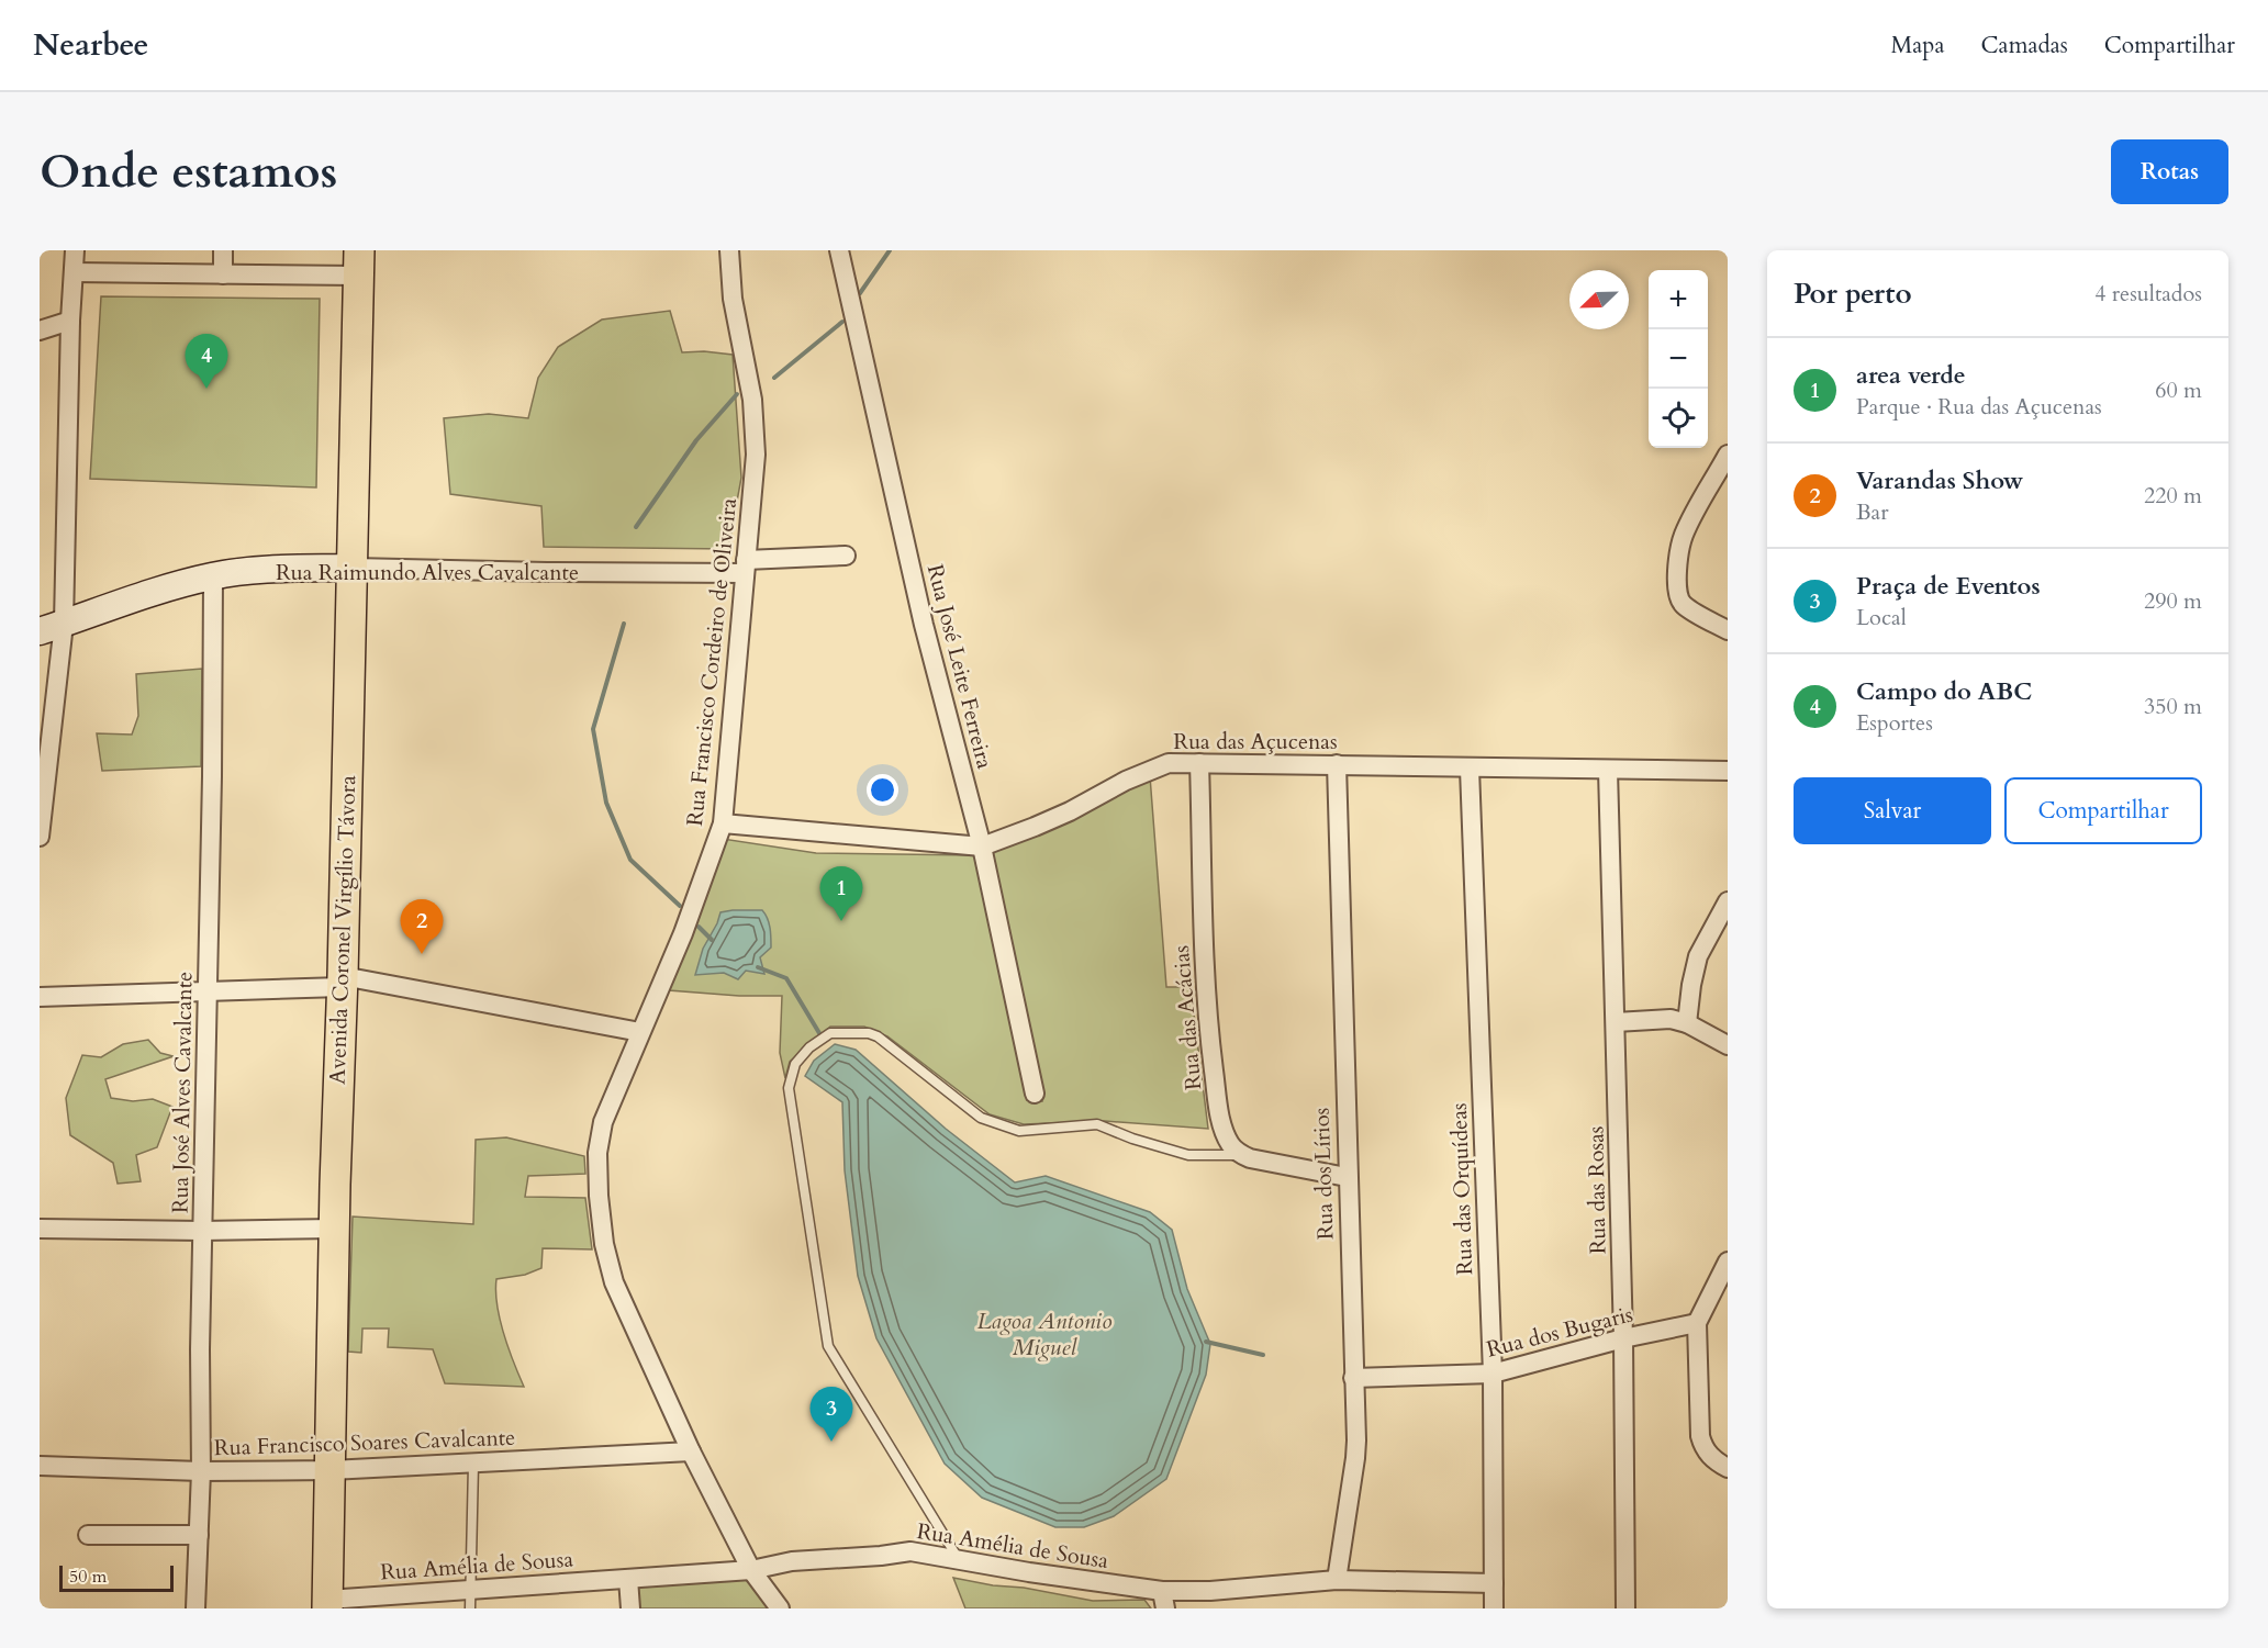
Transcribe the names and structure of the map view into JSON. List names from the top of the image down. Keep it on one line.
{"streets":{"main road":["Avenida Coronel Virgílio Távora"],"street":["Rua Raimundo Alves Cavalcante","Rua Francisco Cordeiro de Oliveira","Rua José Leite Ferreira","Rua das Açucenas","Rua das Acácias","Rua José Alves Cavalcante","Rua dos Lírios","Rua das Orquídeas","Rua das Rosas","Rua dos Bugaris","Rua Francisco Soares Cavalcante","Rua Amélia de Sousa"]},"crossings":[["Rua Raimundo Alves Cavalcante","Rua Francisco Cordeiro de Oliveira"],["Rua Raimundo Alves Cavalcante","Avenida Coronel Virgílio Távora"],["Rua Raimundo Alves Cavalcante","Rua José Alves Cavalcante"],["Rua Francisco Cordeiro de Oliveira","Rua das Açucenas"],["Rua Francisco Cordeiro de Oliveira","Rua Francisco Soares Cavalcante"],["Rua Francisco Cordeiro de Oliveira","Rua Amélia de Sousa"],["Rua José Leite Ferreira","Rua das Açucenas"],["Rua das Açucenas","Rua das Acácias"],["Rua das Açucenas","Rua dos Lírios"],["Rua das Açucenas","Rua das Orquídeas"],["Rua das Açucenas","Rua das Rosas"],["Avenida Coronel Virgílio Távora","Rua Francisco Soares Cavalcante"],["Avenida Coronel Virgílio Távora","Rua Amélia de Sousa"],["Rua José Alves Cavalcante","Rua Francisco Soares Cavalcante"],["Rua dos Lírios","Rua dos Bugaris"],["Rua dos Lírios","Rua Amélia de Sousa"],["Rua das Orquídeas","Rua dos Bugaris"],["Rua das Orquídeas","Rua Amélia de Sousa"],["Rua das Rosas","Rua dos Bugaris"]],"water":["Lagoa Antonio Miguel"],"scale_bar":"50 m","north":"bottom left","page":{"header":"Nearbee","nav":["Mapa","Camadas","Compartilhar"],"buttons":["Rotas",["Salvar","Compartilhar"]],"title":"Onde estamos","heading":["Por perto","4 resultados"],"map_buttons":["+","−"],"pins":["4","1","2","3"],"list":[{"mark":"1","name":"area verde","note":"Parque · Rua das Açucenas","value":"60 m"},{"mark":"2","name":"Varandas Show","note":"Bar","value":"220 m"},{"mark":"3","name":"Praça de Eventos","note":"Local","value":"290 m"},{"mark":"4","name":"Campo do ABC","note":"Esportes","value":"350 m"}],"scale":"50 m"}}
